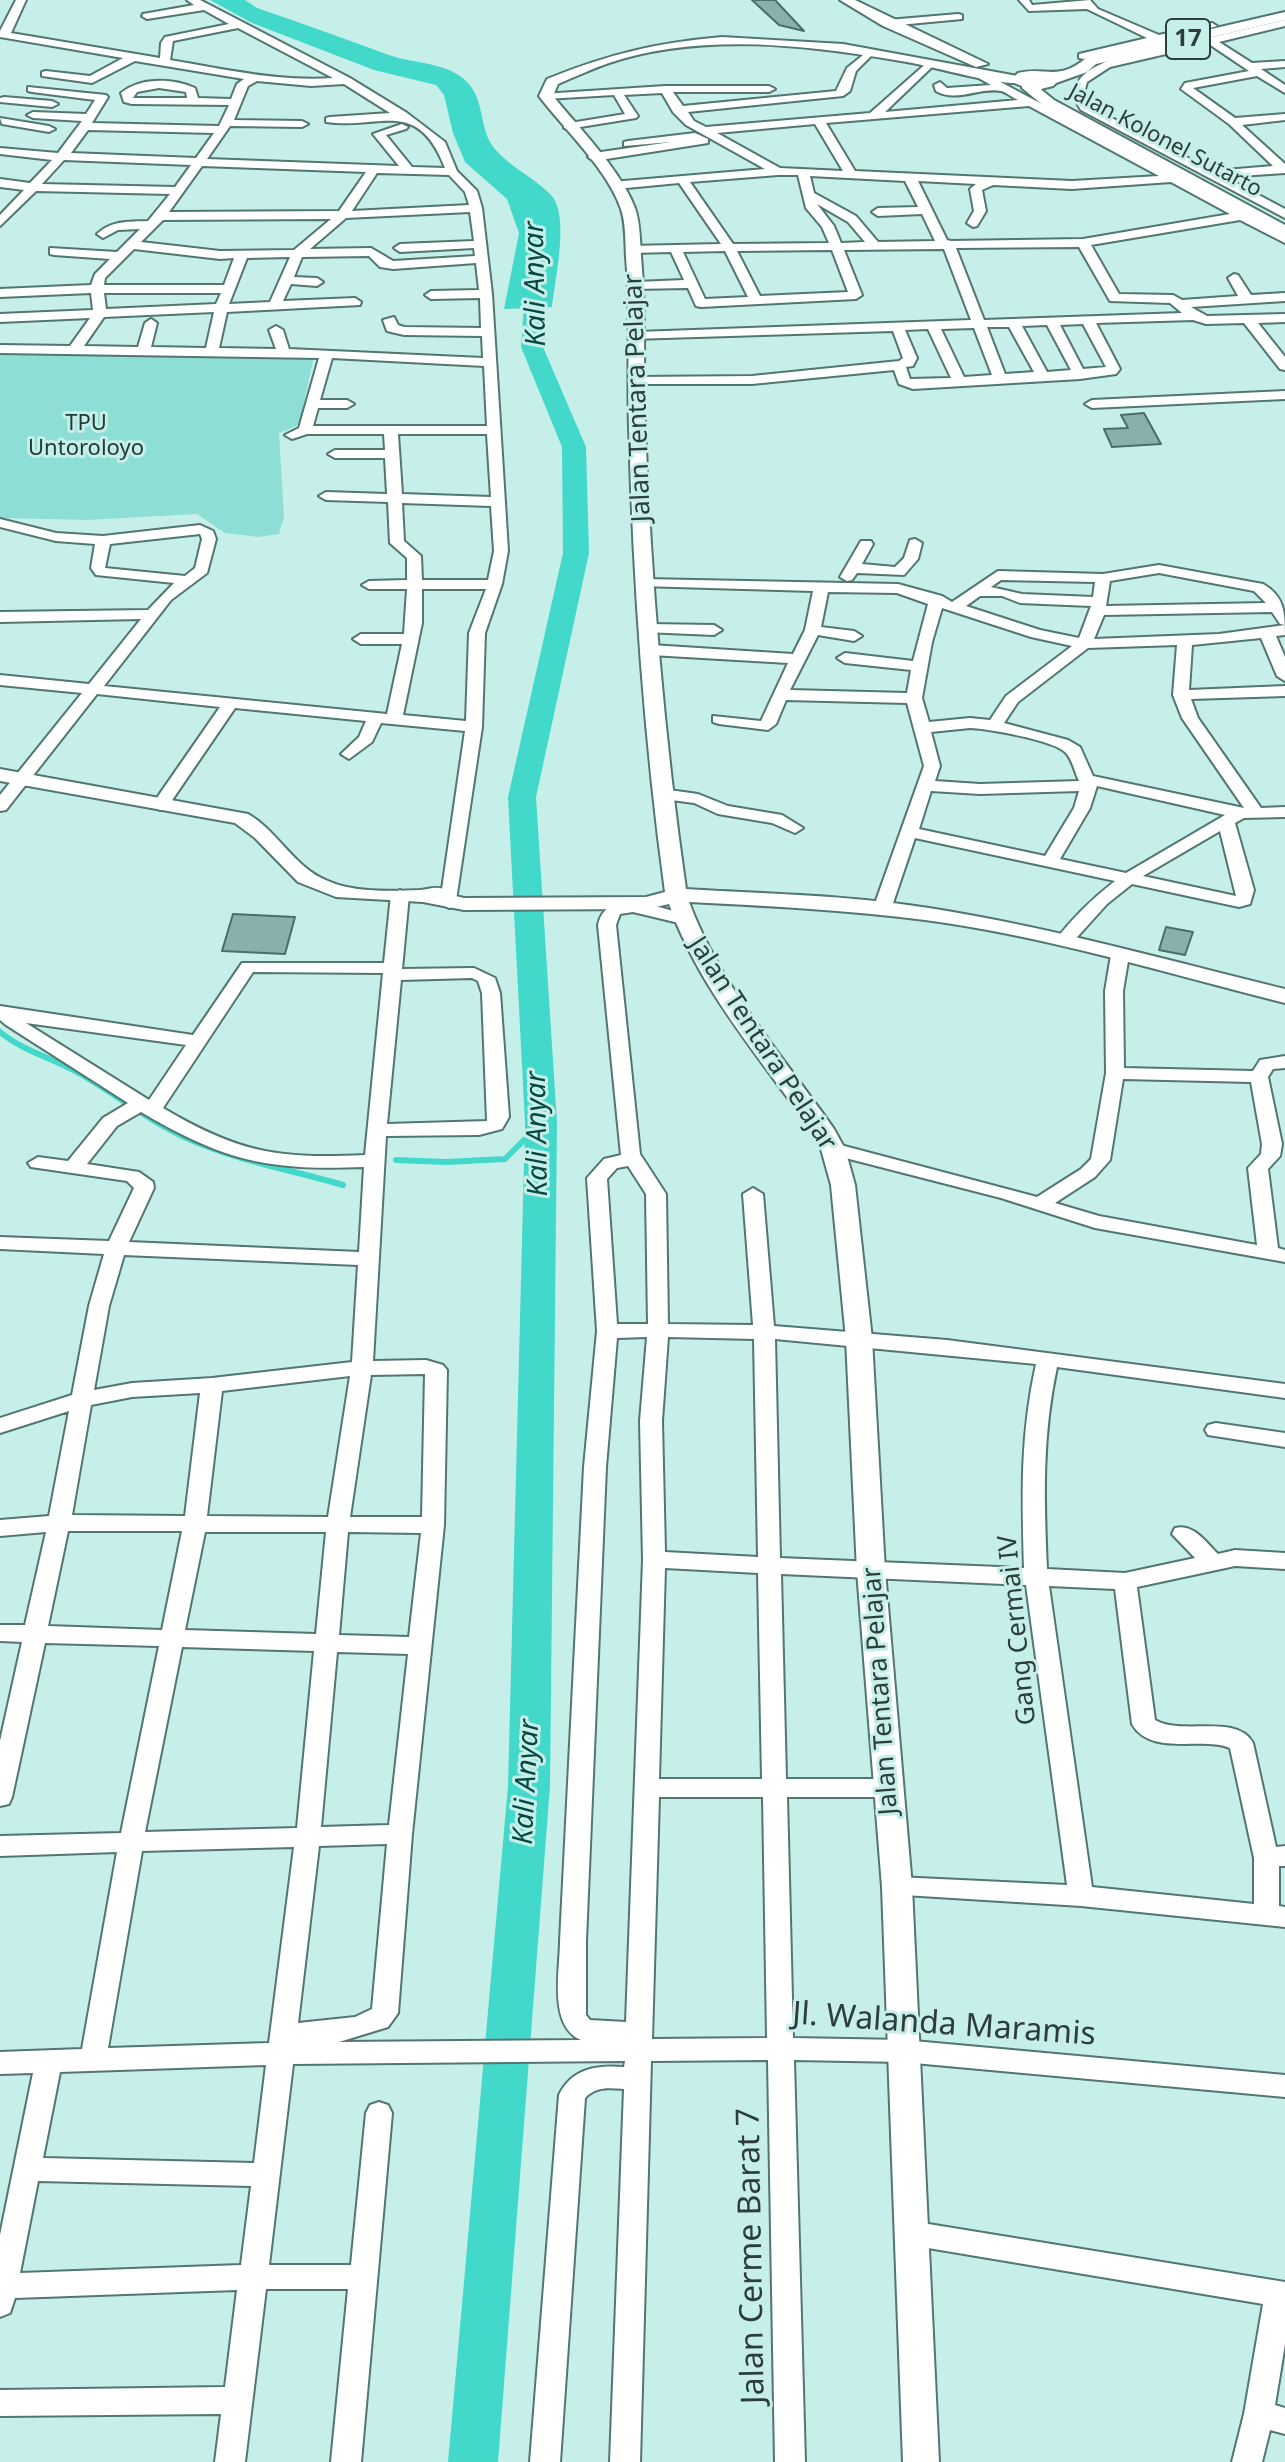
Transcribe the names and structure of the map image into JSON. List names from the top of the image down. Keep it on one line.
{"streets":{"highway":["17"],"main road":["Jalan Kolonel Sutarto","Jalan Tentara Pelajar"],"street":["Gang Cermai IV","Jl. Walanda Maramis","Jalan Cerme Barat 7"]},"crossings":[["17","Jalan Kolonel Sutarto"],["Jalan Tentara Pelajar","Jl. Walanda Maramis"],["Jl. Walanda Maramis","Jalan Cerme Barat 7"]],"water":["Kali Anyar"],"parks":["TPU Untoroloyo"]}
